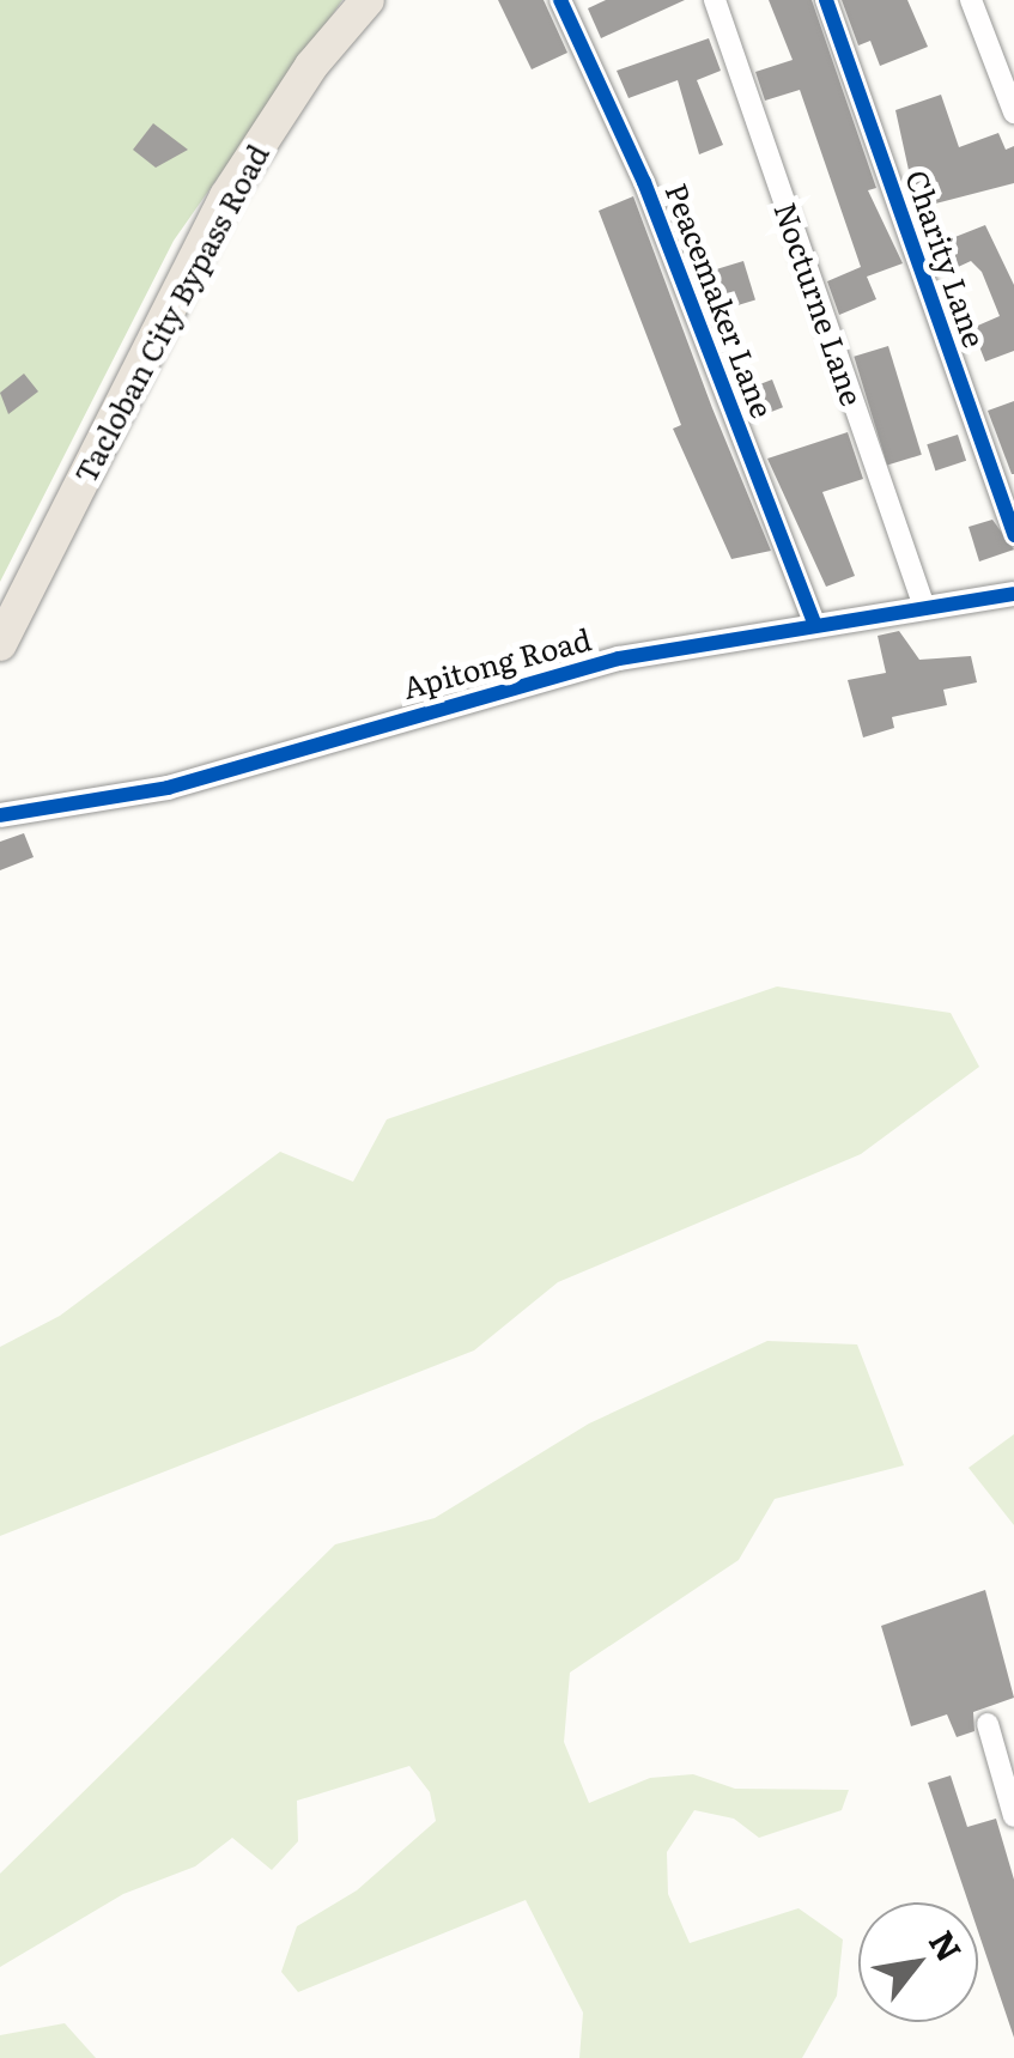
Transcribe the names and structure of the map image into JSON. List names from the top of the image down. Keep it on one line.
{"streets":{"highway":["Tacloban City Bypass Road"],"street":["Charity Lane","Peacemaker Lane","Nocturne Lane","Apitong Road"]},"crossings":[["Peacemaker Lane","Apitong Road"],["Nocturne Lane","Apitong Road"]],"north":"top right"}
